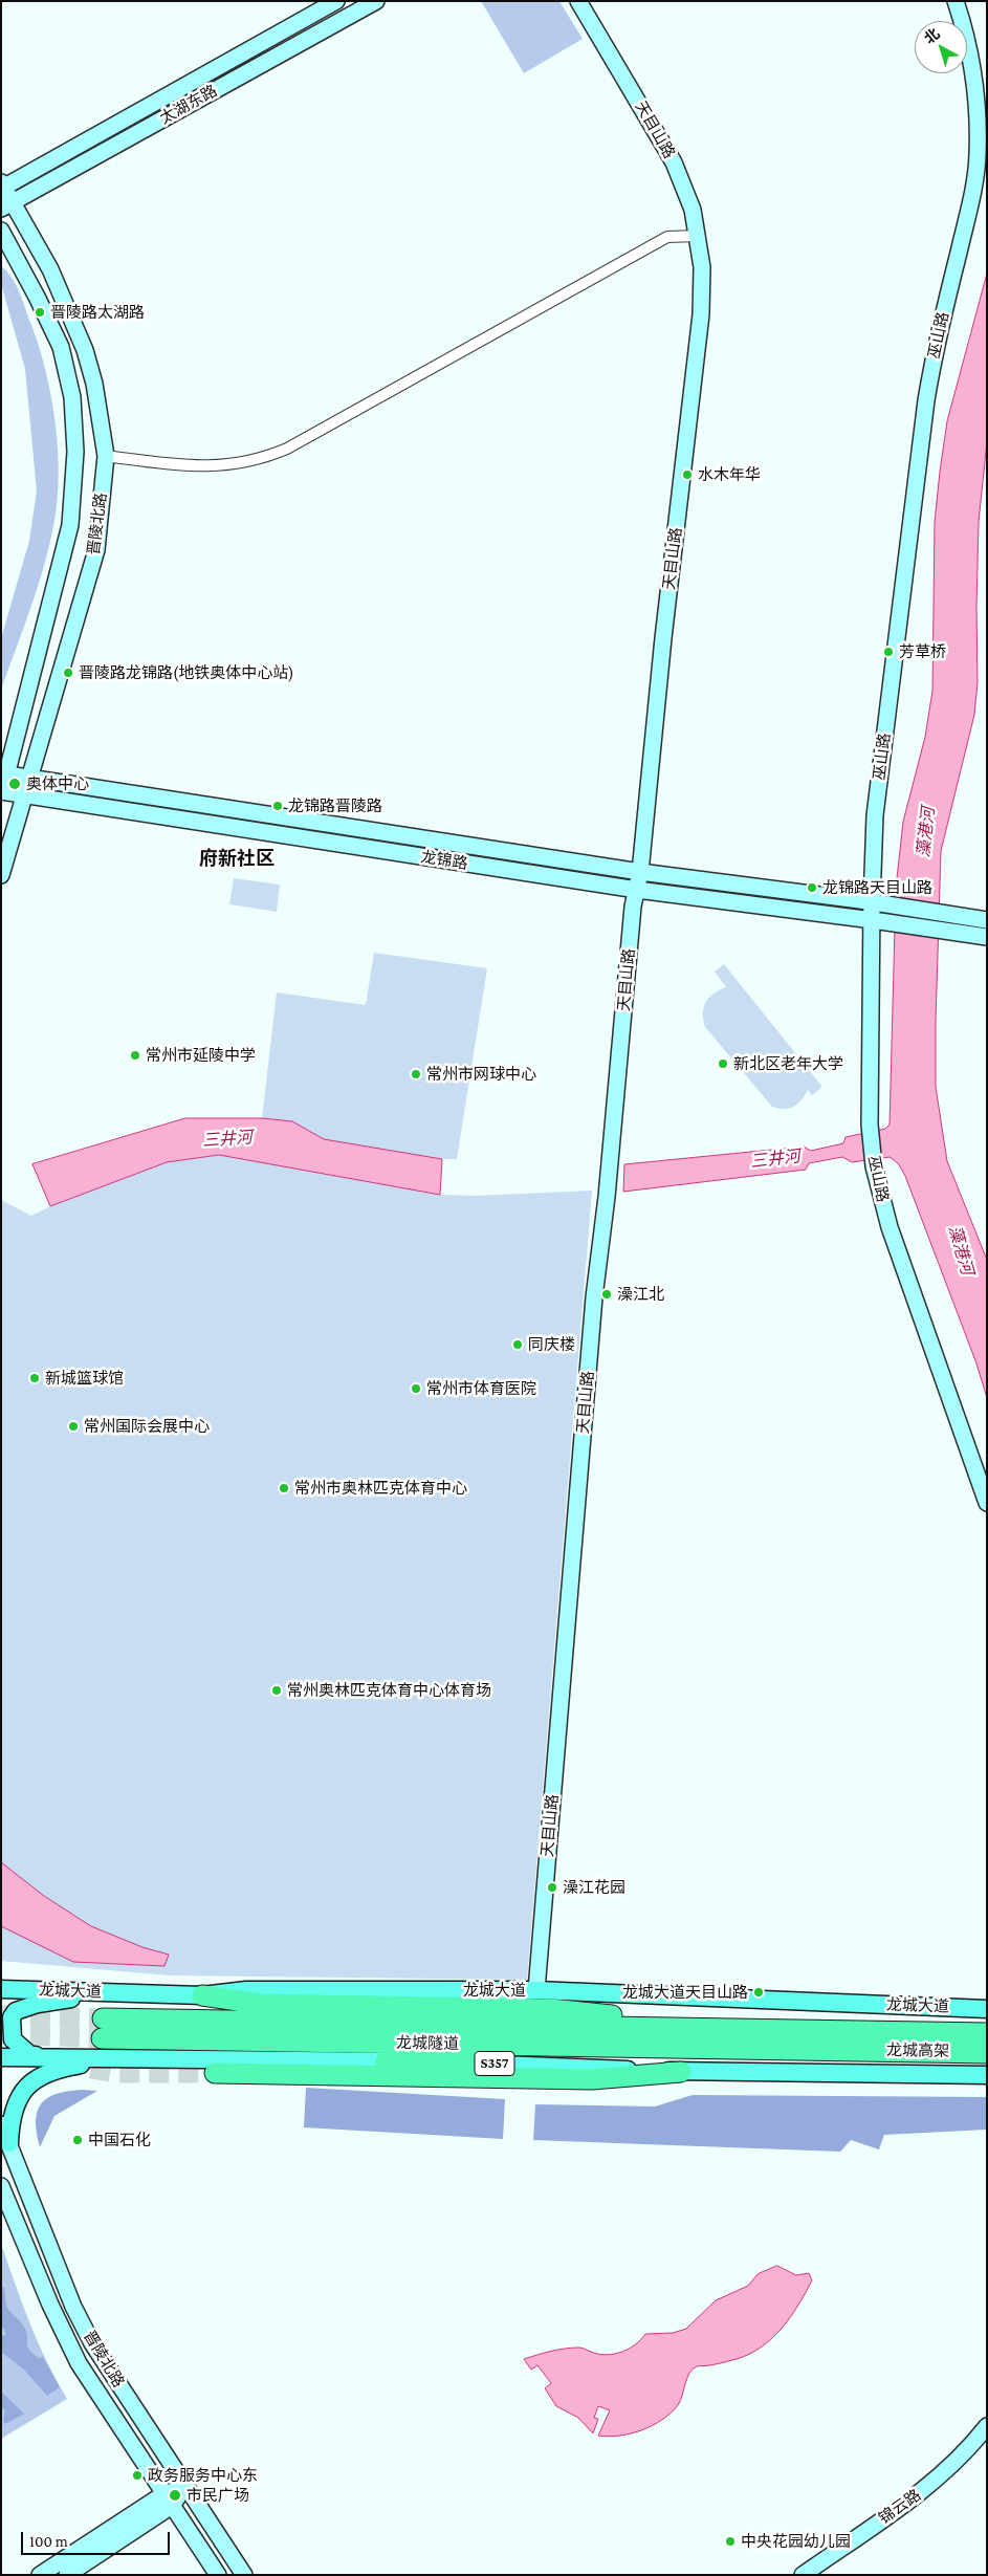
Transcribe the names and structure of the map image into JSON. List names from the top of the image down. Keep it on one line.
{"streets":{"highway":["龙城隧道","龙城高架"],"main road":["太湖东路","天目山路","巫山路","晋陵北路","龙锦路","龙城大道","S357","锦云路"]},"crossings":[["太湖东路","晋陵北路"],["天目山路","龙锦路"],["天目山路","龙城大道"],["巫山路","龙锦路"],["晋陵北路","龙锦路"],["龙城隧道","龙城高架"]],"districts":["府新社区"],"water":["藻港河","三井河"],"places":["晋陵路太湖路","水木年华","芳草桥","晋陵路龙锦路(地铁奥体中心站)","奥体中心","龙锦路晋陵路","龙锦路天目山路","常州市延陵中学","新北区老年大学","常州市网球中心","澡江北","同庆楼","新城篮球馆","常州市体育医院","常州国际会展中心","常州市奥林匹克体育中心","常州奥林匹克体育中心体育场","澡江花园","龙城大道天目山路","中国石化","政务服务中心东","市民广场","中央花园幼儿园"],"scale_bar":"100 m","north":"top left"}
